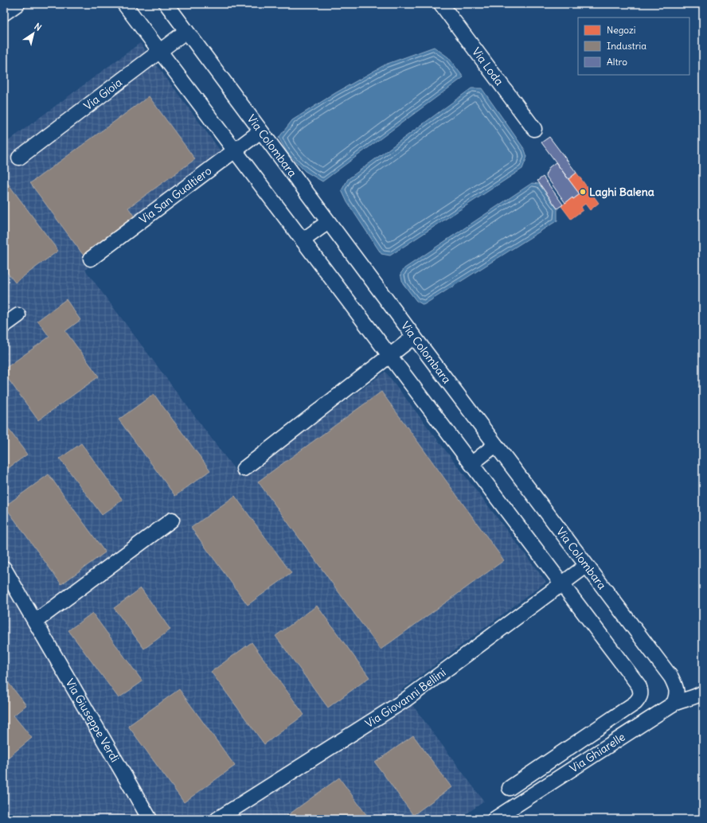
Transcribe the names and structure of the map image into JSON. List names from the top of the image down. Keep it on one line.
{"streets":{"street":["Via Loda","Via Gioia","Via Colombara","Via San Gualtiero","Via Giovanni Bellini","Via Giuseppe Verdi","Via Ghiarelle"]},"crossings":[["Via Gioia","Via Colombara"],["Via Colombara","Via San Gualtiero"],["Via Colombara","Via Giovanni Bellini"],["Via Colombara","Via Ghiarelle"]],"places":["Laghi Balena"],"legend":["Negozi","Industria","Altro"],"north":"top right"}
